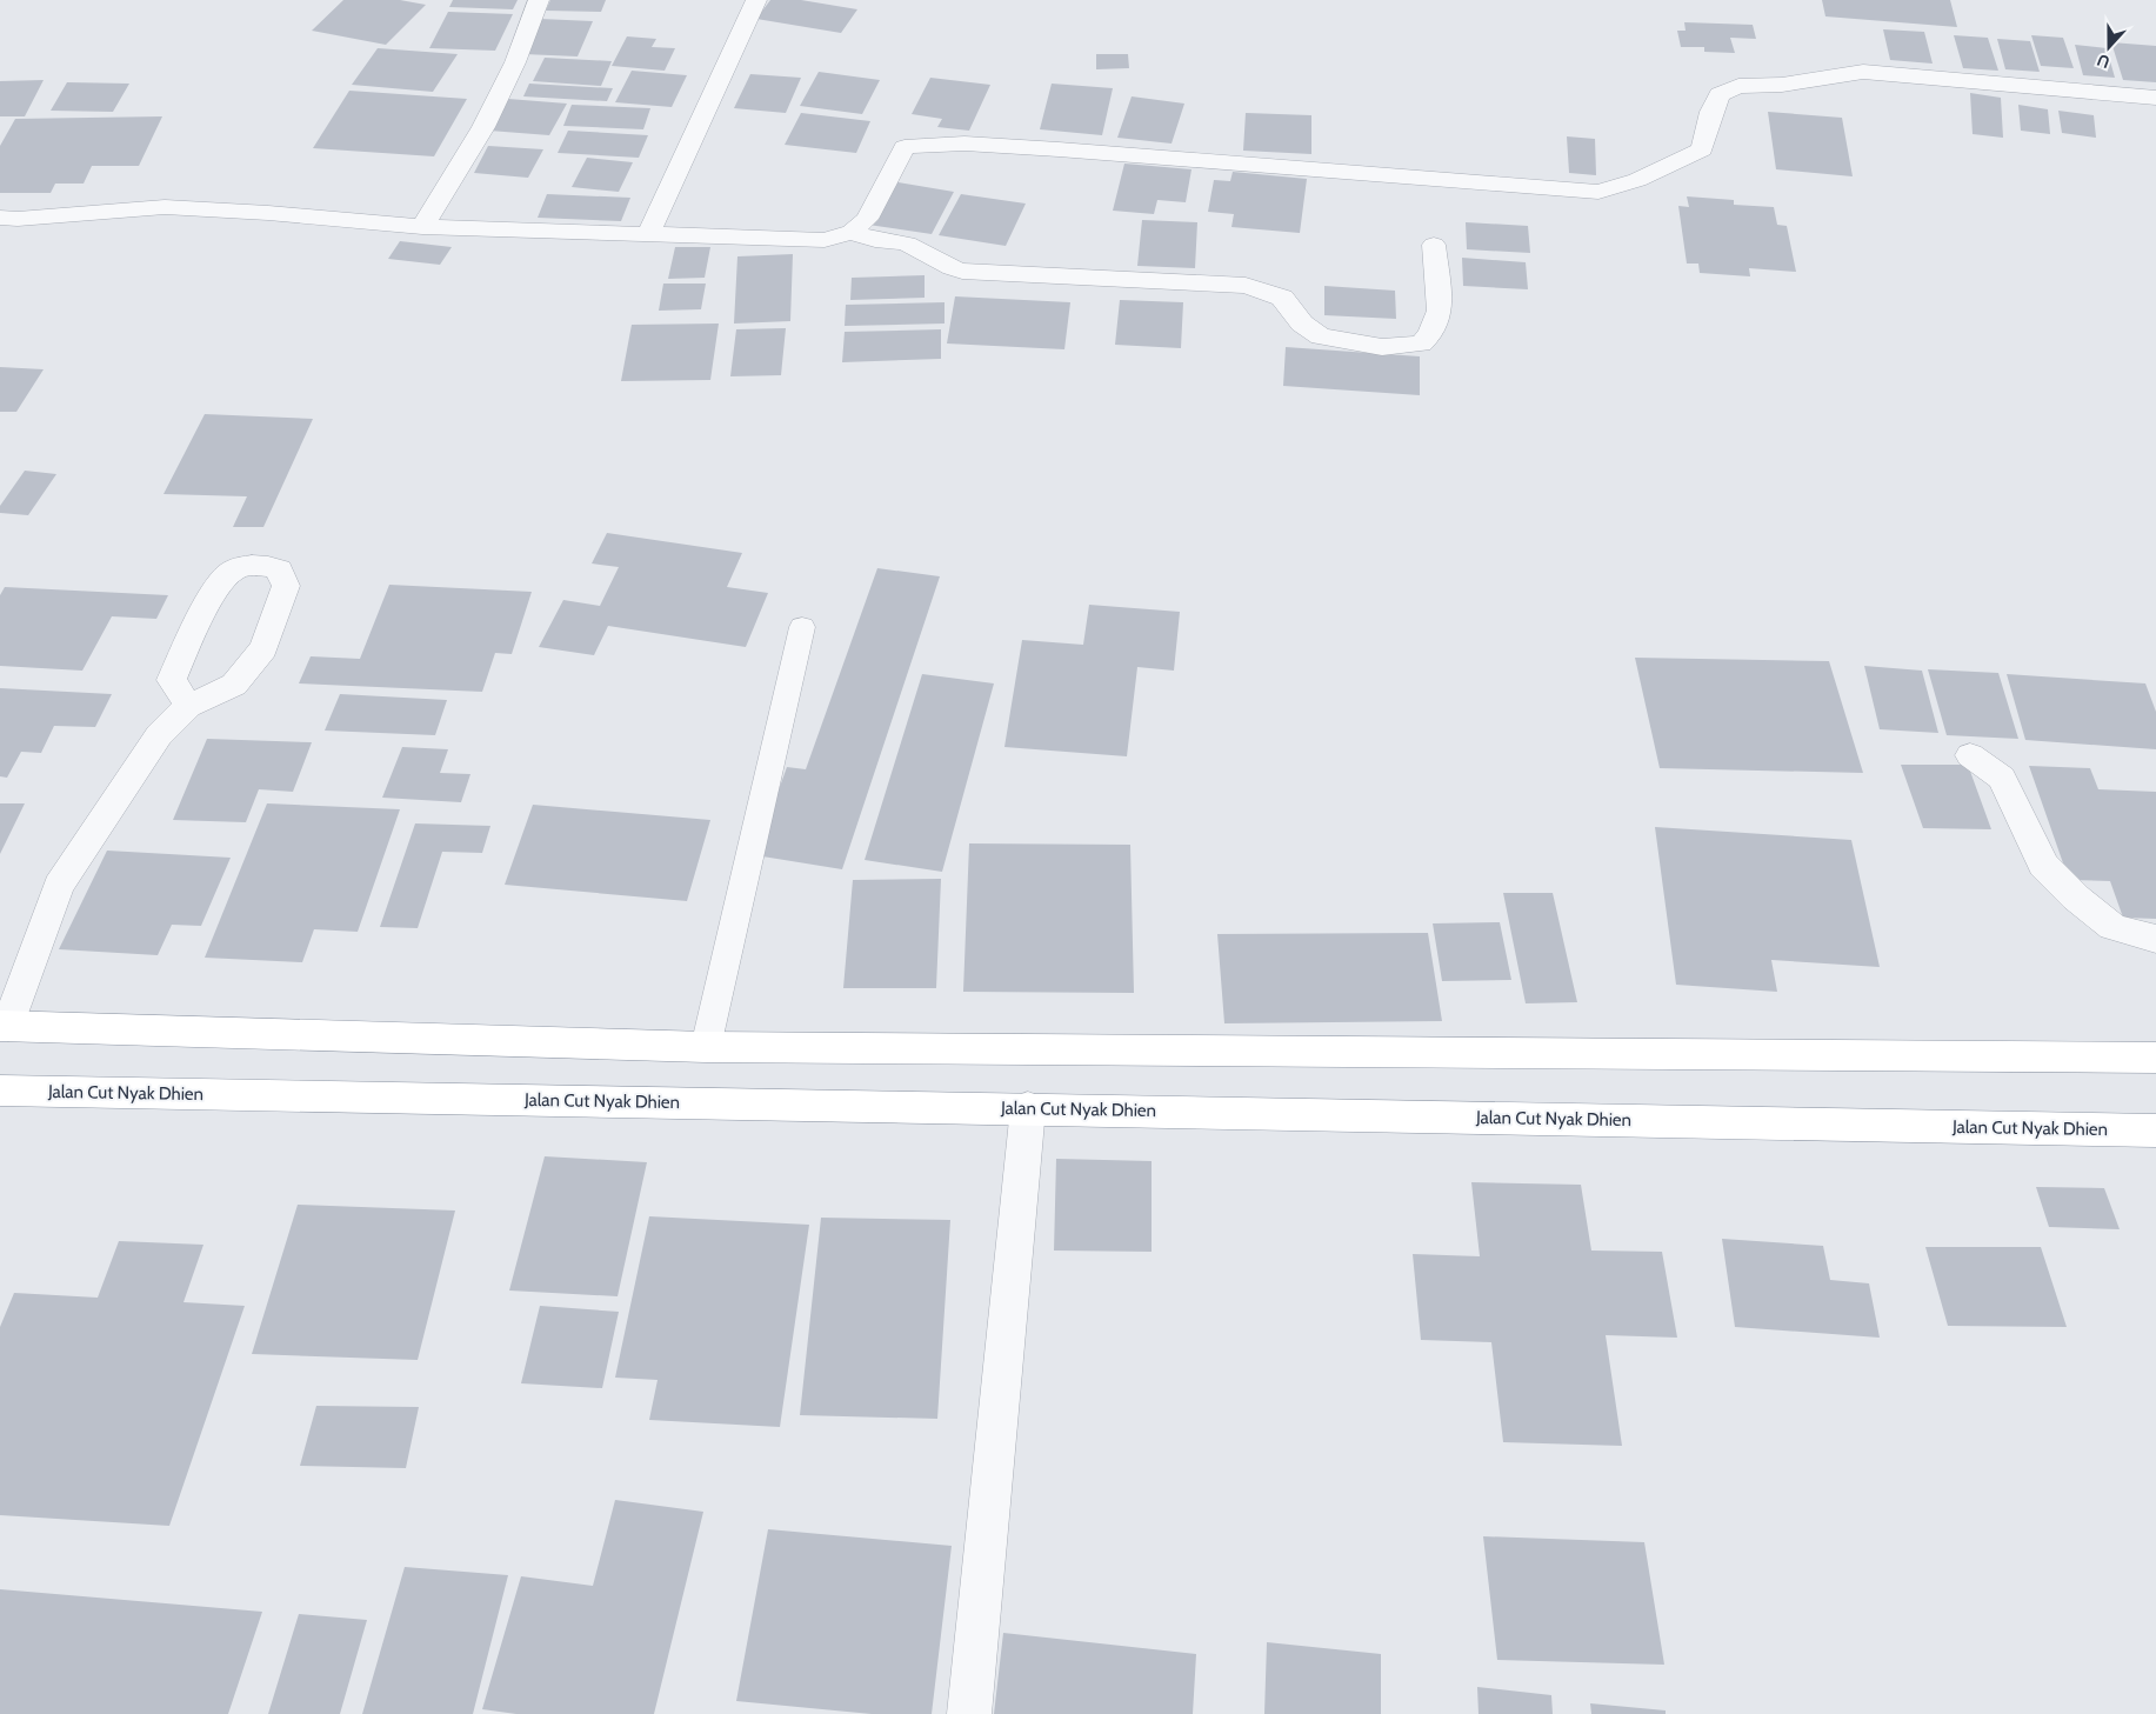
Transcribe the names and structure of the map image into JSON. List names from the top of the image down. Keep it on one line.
{"streets":{"highway":["Jalan Cut Nyak Dhien"]},"north":"bottom"}
